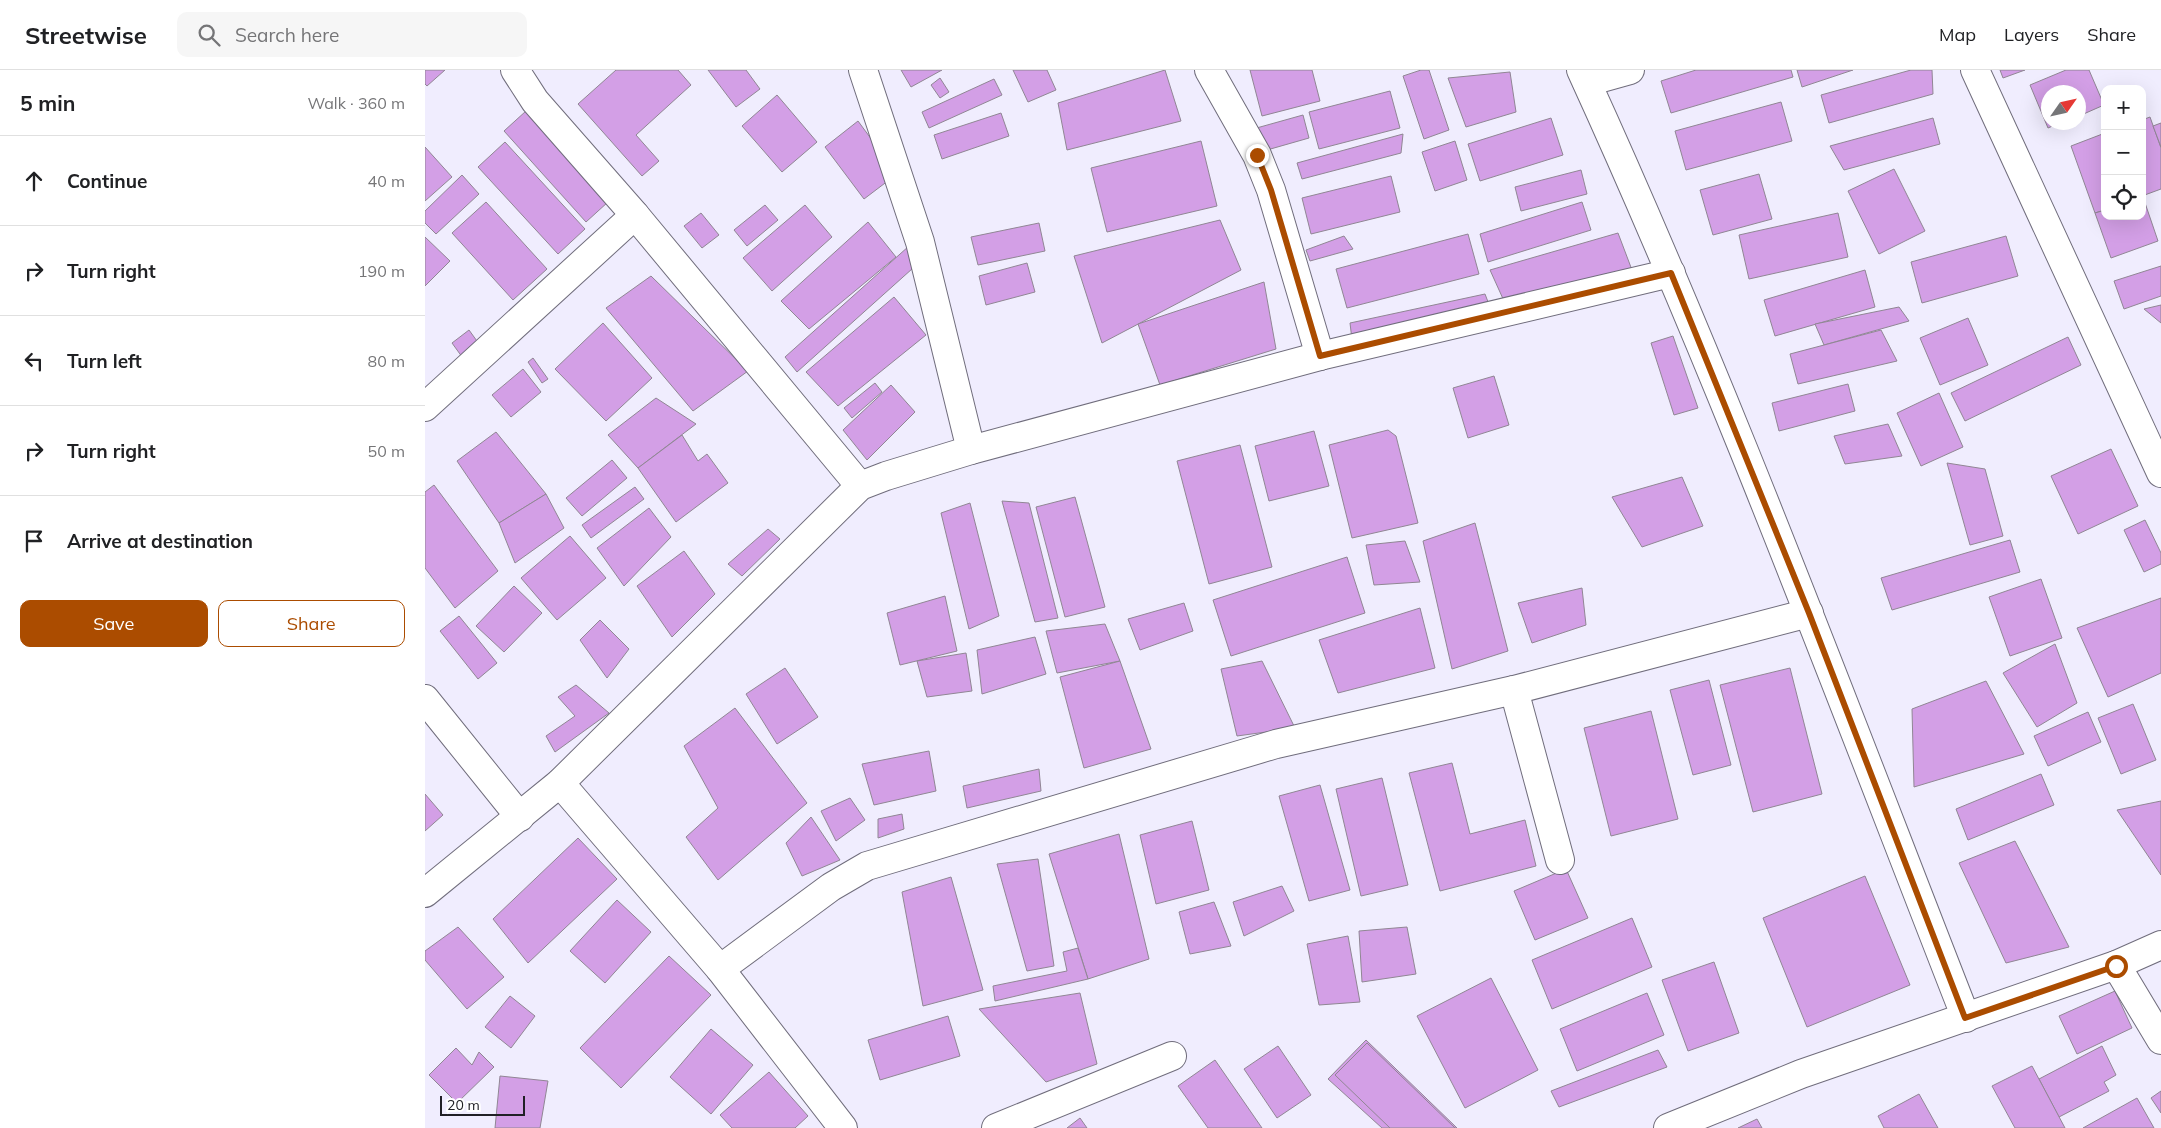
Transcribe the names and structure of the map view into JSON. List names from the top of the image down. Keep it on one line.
{"scale_bar":"20 m","north":"top right","page":{"header":"Streetwise","search":"Search here","nav":["Map","Layers","Share"],"heading":["5 min","Walk · 360 m"],"map_buttons":["+","−"],"list":[["Continue","40 m"],["Turn right","190 m"],["Turn left","80 m"],["Turn right","50 m"],"Arrive at destination"],"buttons":["Save","Share"],"scale":"20 m"}}
